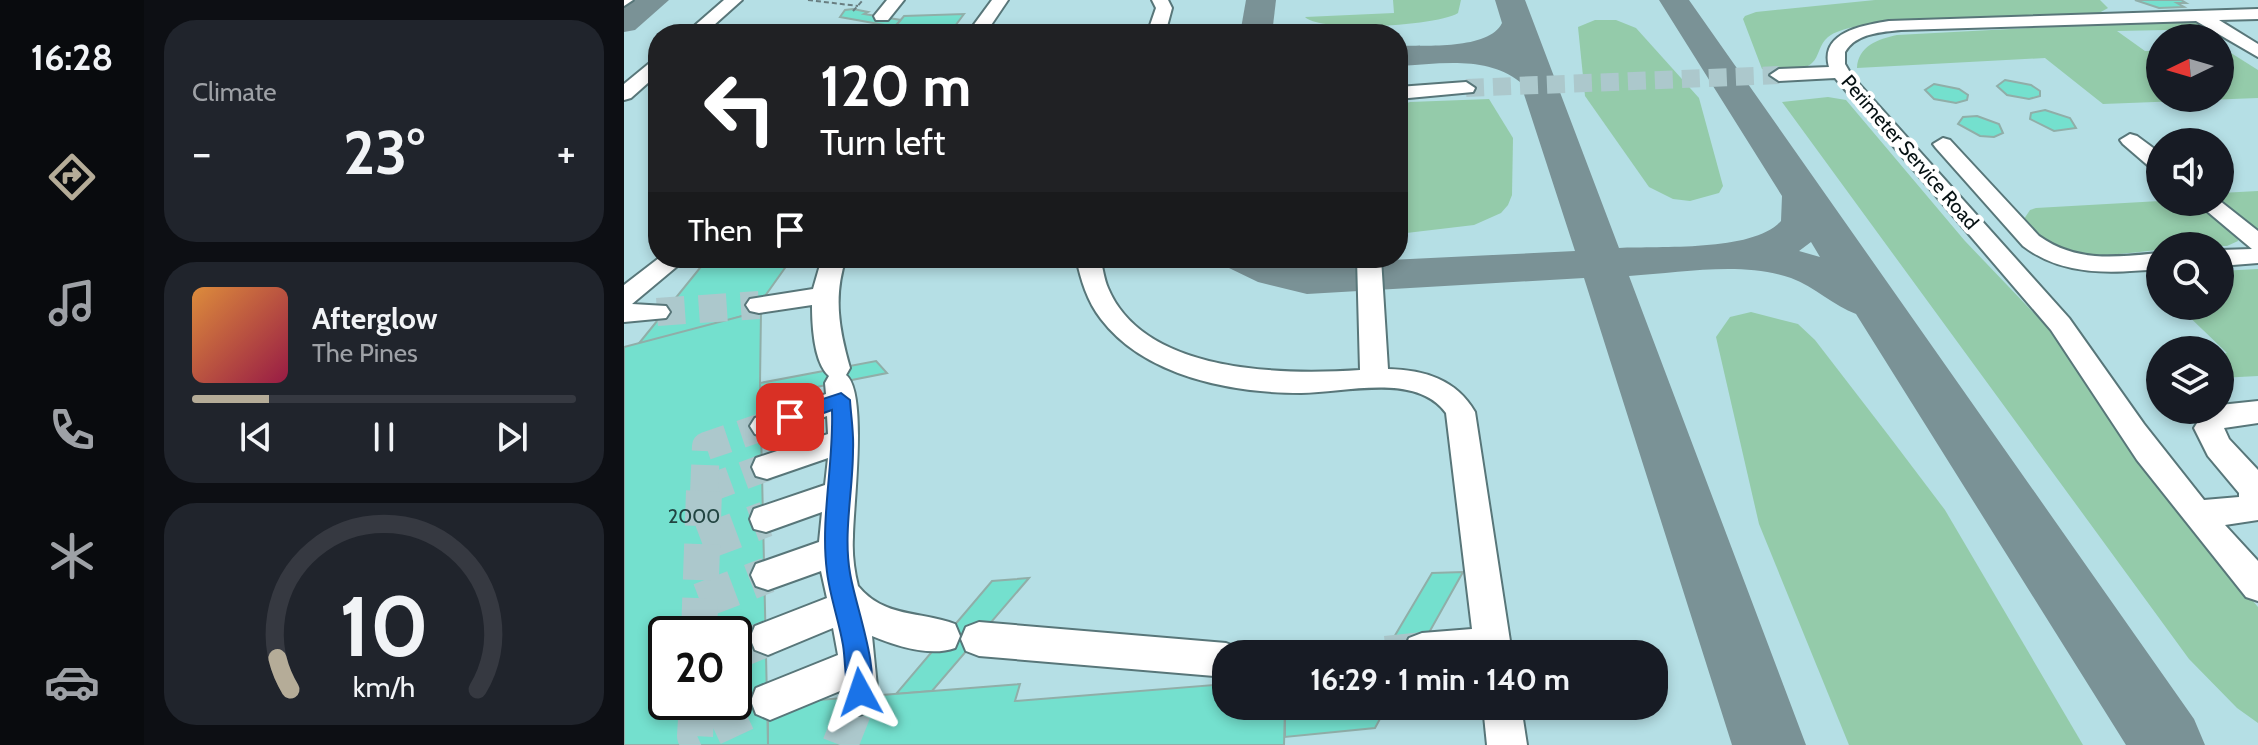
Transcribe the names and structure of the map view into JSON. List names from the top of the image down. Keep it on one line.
{"streets":{"street":["Perimeter Service Road"]},"house_numbers":["2000"],"north":"left","page":{"tabs":"16:28","tile":"Climate","turn":["120 m","Turn left"],"heat":["−","23°","+"],"then":"Then","song":["Afterglow","The Pines"],"limit":"20","trip":"16:29 · 1 min · 140 m","gauge":["10","km/h"]}}
